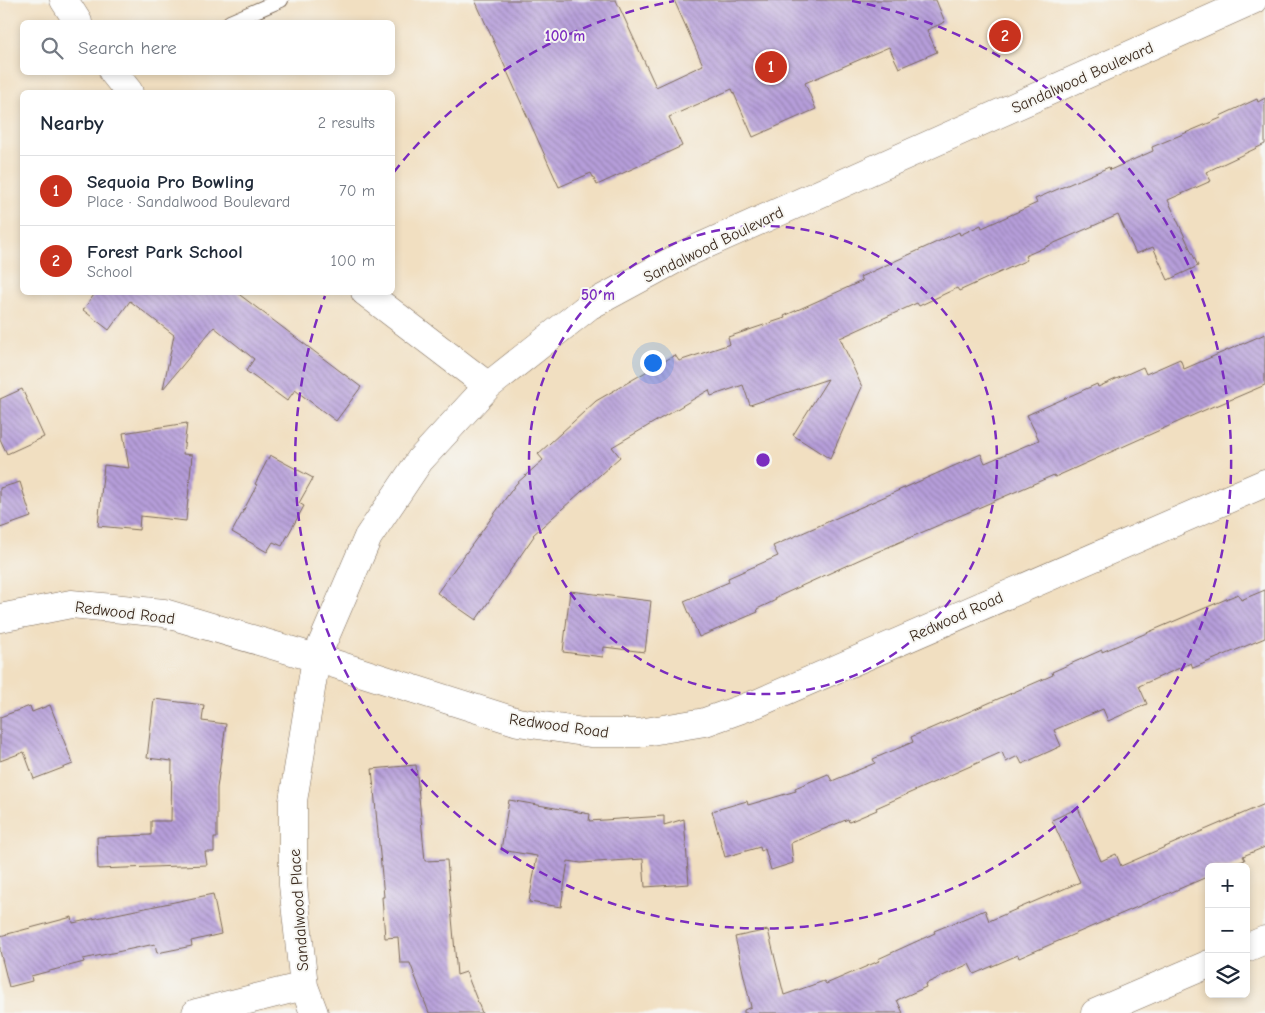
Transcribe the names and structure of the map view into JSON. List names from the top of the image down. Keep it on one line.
{"streets":{"street":["Sandalwood Boulevard","Redwood Road","Sandalwood Place"]},"crossings":[["Sandalwood Boulevard","Redwood Road"],["Sandalwood Boulevard","Sandalwood Place"],["Redwood Road","Sandalwood Place"]],"page":{"pins":["2","1"],"search":"Search here","heading":["Nearby","2 results"],"list":[{"mark":"1","name":"Sequoia Pro Bowling","note":"Place · Sandalwood Boulevard","value":"70 m"},{"mark":"2","name":"Forest Park School","note":"School","value":"100 m"}],"map_buttons":["+","−"]},"rings":["100 m","50 m"]}
